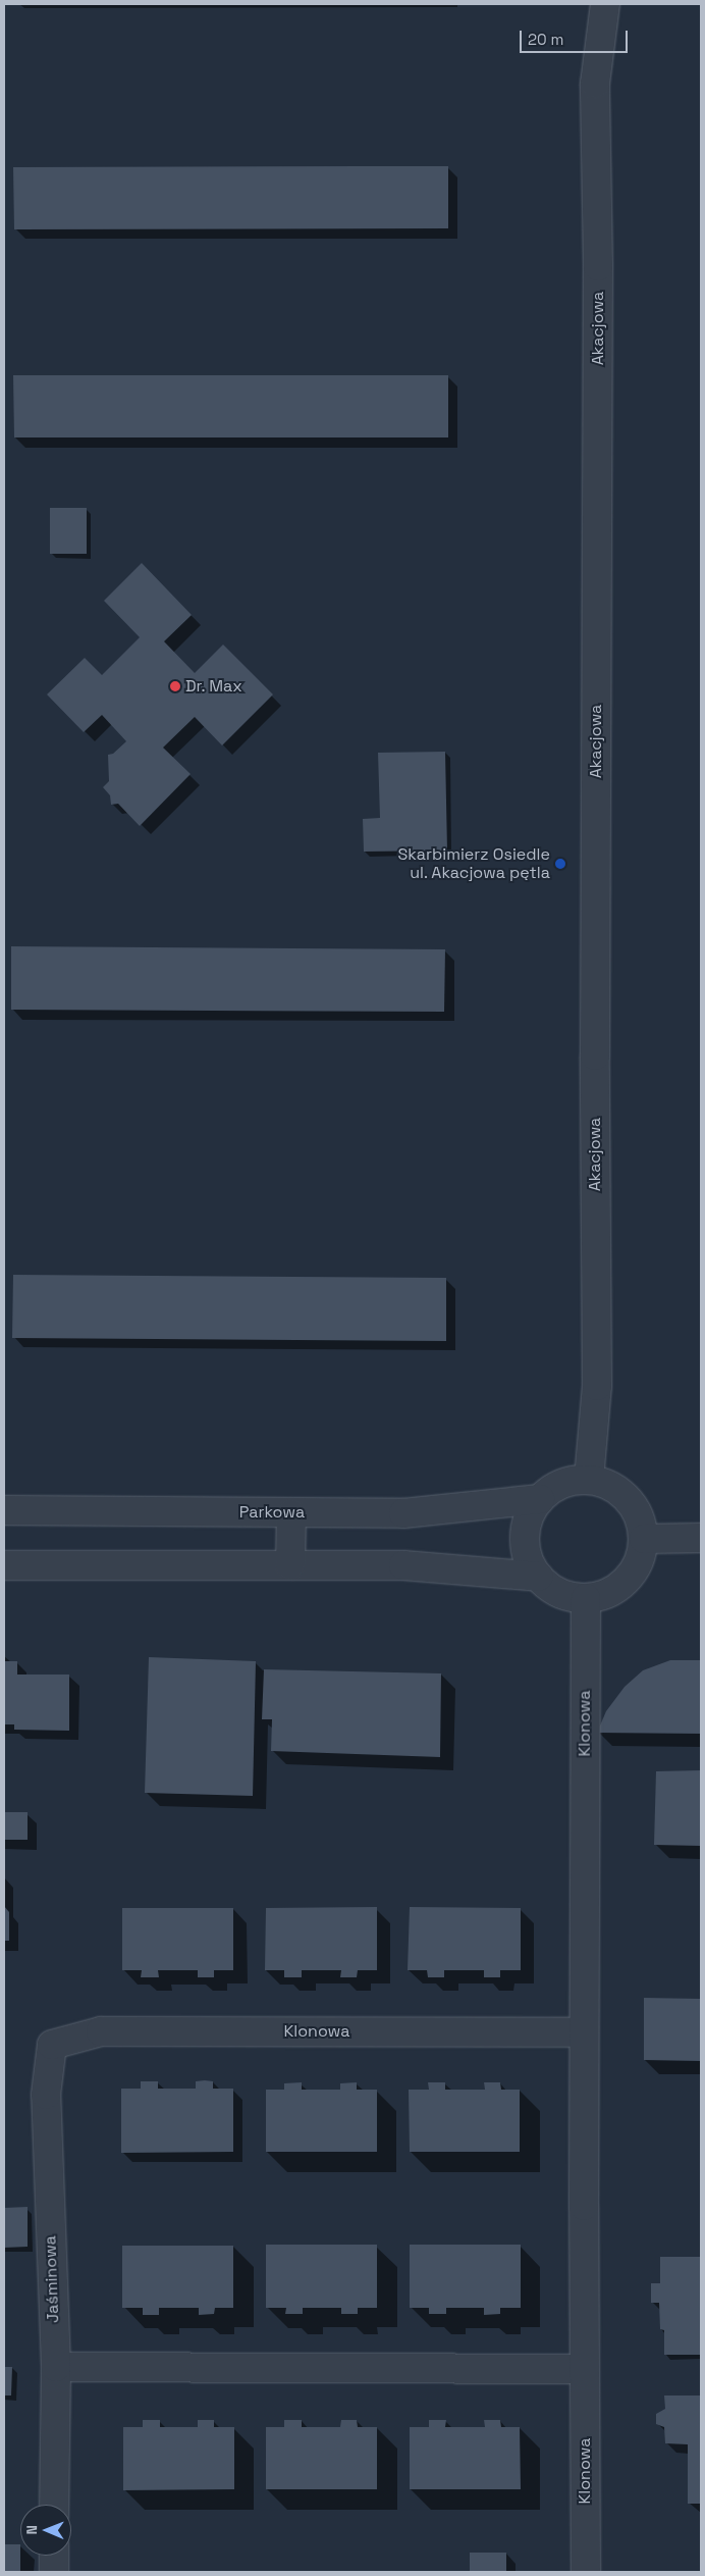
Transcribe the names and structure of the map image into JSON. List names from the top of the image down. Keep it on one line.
{"streets":{"street":["Akacjowa","Parkowa","Klonowa","Jaśminowa"]},"crossings":[["Akacjowa","Parkowa"],["Akacjowa","Klonowa"],["Parkowa","Klonowa"],["Klonowa","Jaśminowa"]],"places":["Dr. Max","Skarbimierz Osiedle ul. Akacjowa pętla"],"scale_bar":"20 m","north":"left"}
